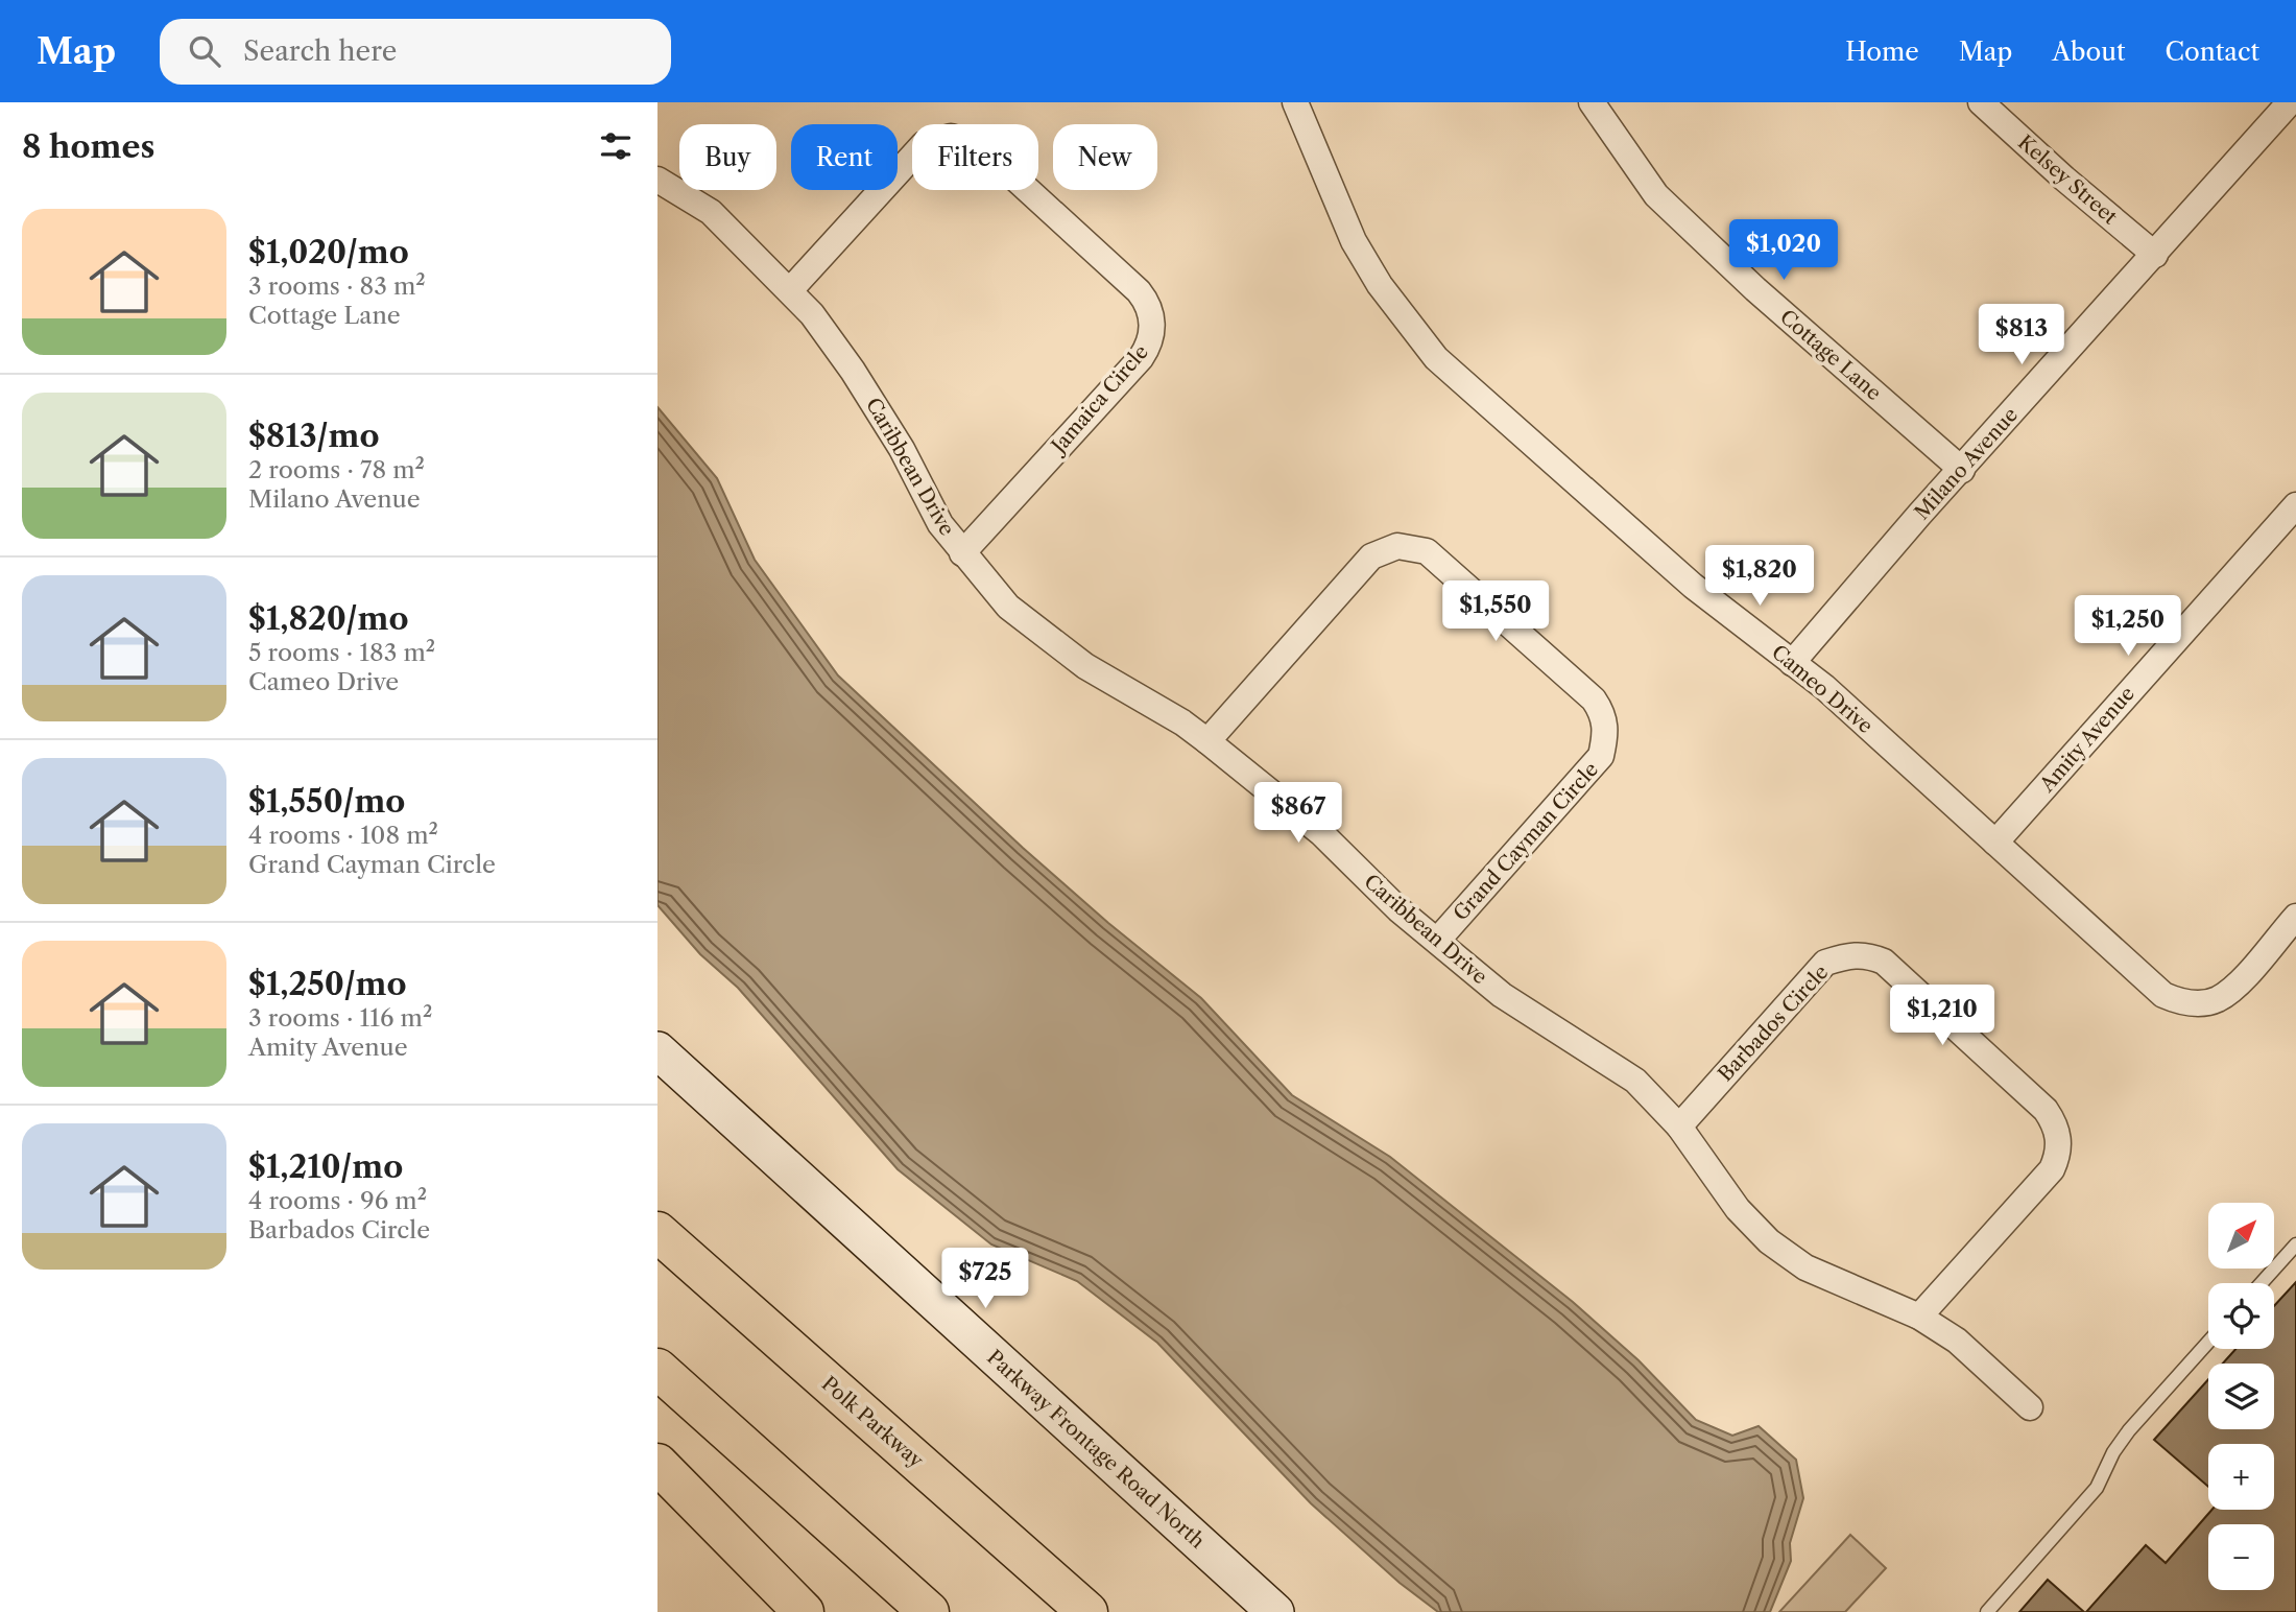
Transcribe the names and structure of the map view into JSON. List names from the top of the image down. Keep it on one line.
{"streets":{"highway":["Polk Parkway"],"main road":["Parkway Frontage Road North"],"street":["Kelsey Street","Cottage Lane","Jamaica Circle","Milano Avenue","Caribbean Drive","Cameo Drive","Amity Avenue","Grand Cayman Circle","Barbados Circle"]},"crossings":[["Kelsey Street","Milano Avenue"],["Cottage Lane","Milano Avenue"],["Jamaica Circle","Caribbean Drive"],["Milano Avenue","Cameo Drive"],["Caribbean Drive","Grand Cayman Circle"],["Caribbean Drive","Barbados Circle"],["Cameo Drive","Amity Avenue"]],"north":"top right","page":{"header":"Map","search":"Search here","nav":["Home","Map","About","Contact"],"heading":"8 homes","chip":["Buy","Rent","Filters","New"],"list":[{"name":"$1,020/mo","note":"3 rooms · 83 m² · Cottage Lane"},{"name":"$813/mo","note":"2 rooms · 78 m² · Milano Avenue"},{"name":"$1,820/mo","note":"5 rooms · 183 m² · Cameo Drive"},{"name":"$1,550/mo","note":"4 rooms · 108 m² · Grand Cayman Circle"},{"name":"$1,250/mo","note":"3 rooms · 116 m² · Amity Avenue"},{"name":"$1,210/mo","note":"4 rooms · 96 m² · Barbados Circle"}],"price":["$1,020","$813","$1,820","$1,550","$1,250","$867","$1,210","$725"],"map_buttons":["+","−"]}}
